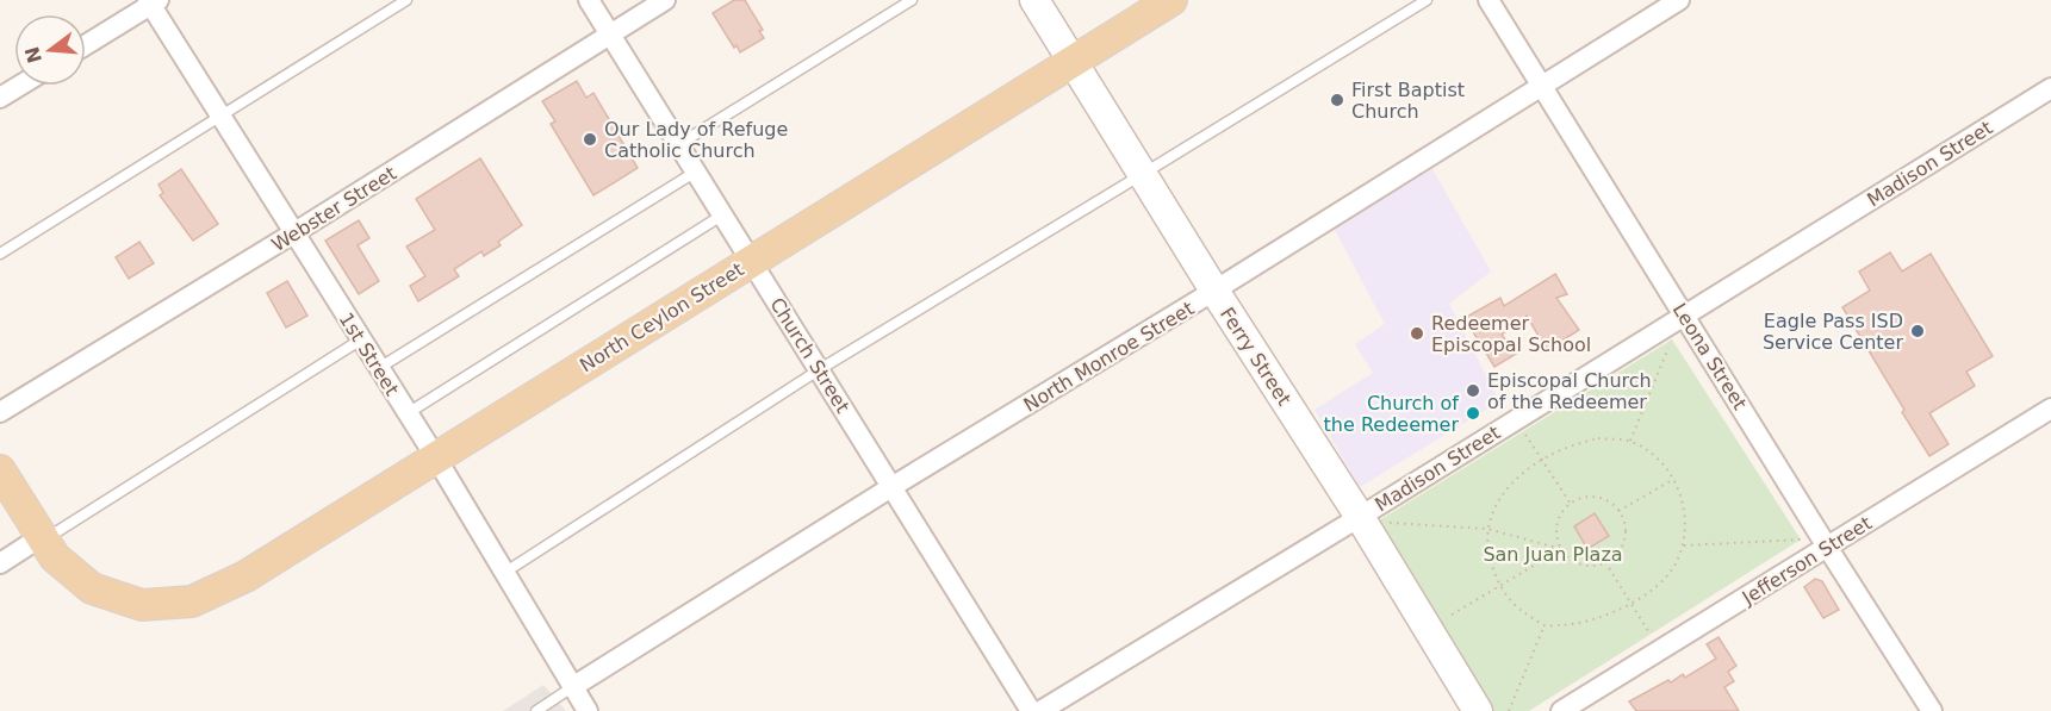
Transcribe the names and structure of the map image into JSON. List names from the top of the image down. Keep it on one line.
{"streets":{"main road":["North Ceylon Street"],"street":["Madison Street","Webster Street","1st Street","Church Street","North Monroe Street","Ferry Street","Leona Street","Jefferson Street"]},"crossings":[["Madison Street","Ferry Street"],["Madison Street","Leona Street"],["Webster Street","1st Street"],["Webster Street","Church Street"],["North Ceylon Street","1st Street"],["North Ceylon Street","Church Street"],["North Ceylon Street","Ferry Street"],["1st Street","North Monroe Street"],["Church Street","North Monroe Street"],["North Monroe Street","Ferry Street"],["North Monroe Street","Leona Street"],["Leona Street","Jefferson Street"]],"parks":["San Juan Plaza"],"places":["First Baptist Church","Our Lady of Refuge Catholic Church","Eagle Pass ISD Service Center","Redeemer Episcopal School","Episcopal Church of the Redeemer","Church of the Redeemer"],"north":"left"}
